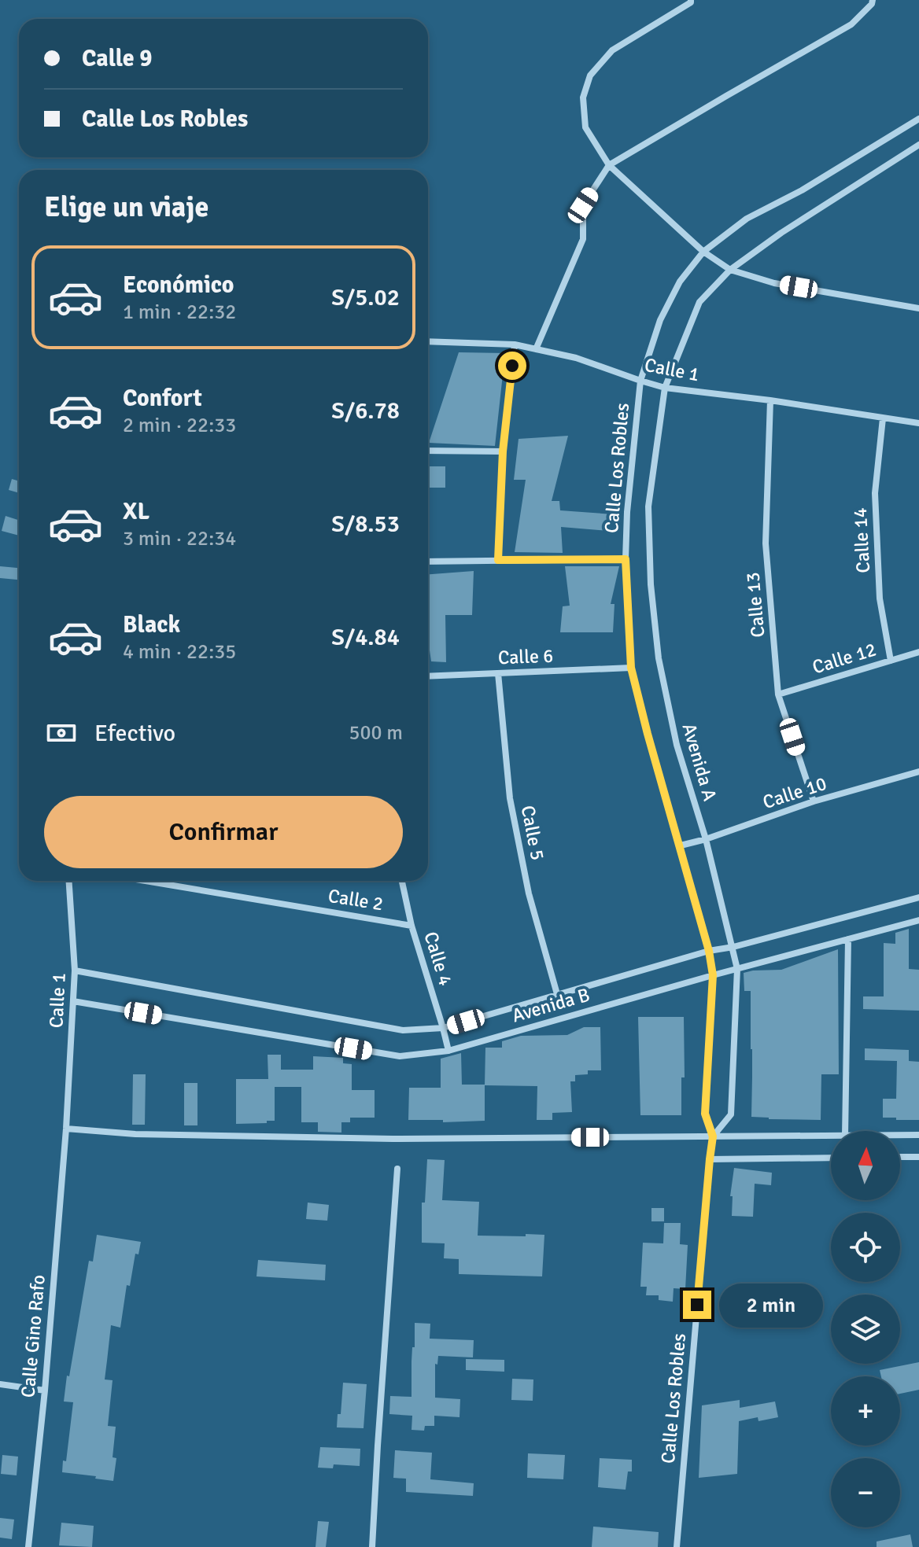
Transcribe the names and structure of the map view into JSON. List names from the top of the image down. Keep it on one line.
{"streets":{"street":["Calle 1","Calle Los Robles","Calle 14","Calle 13","Calle 6","Calle 12","Avenida A","Calle 10","Calle 5","Calle 2","Calle 4","Avenida B","Calle Gino Rafo"]},"crossings":[["Calle 1","Calle Los Robles"],["Calle 1","Calle 14"],["Calle 1","Calle 13"],["Calle 1","Avenida A"],["Calle 1","Avenida B"],["Calle 1","Calle Gino Rafo"],["Calle Los Robles","Calle 6"],["Calle Los Robles","Avenida A"],["Calle Los Robles","Calle 10"],["Calle Los Robles","Avenida B"],["Calle 14","Calle 12"],["Calle 13","Calle 12"],["Calle 13","Calle 10"],["Calle 6","Calle 5"],["Avenida A","Calle 10"],["Avenida A","Avenida B"],["Calle 5","Avenida B"],["Calle 2","Calle 4"],["Calle 4","Avenida B"]],"north":"top","page":{"banner":["Calle 9","Calle Los Robles"],"heading":"Elige un viaje","list":[{"name":"Económico","note":"1 min · 22:32","value":"S/5.02"},{"name":"Confort","note":"2 min · 22:33","value":"S/6.78"},{"name":"XL","note":"3 min · 22:34","value":"S/8.53"},{"name":"Black","note":"4 min · 22:35","value":"S/4.84"}],"pay":["Efectivo","500 m"],"buttons":"Confirmar","map_buttons":["+","−"],"bubble":"2 min"}}
